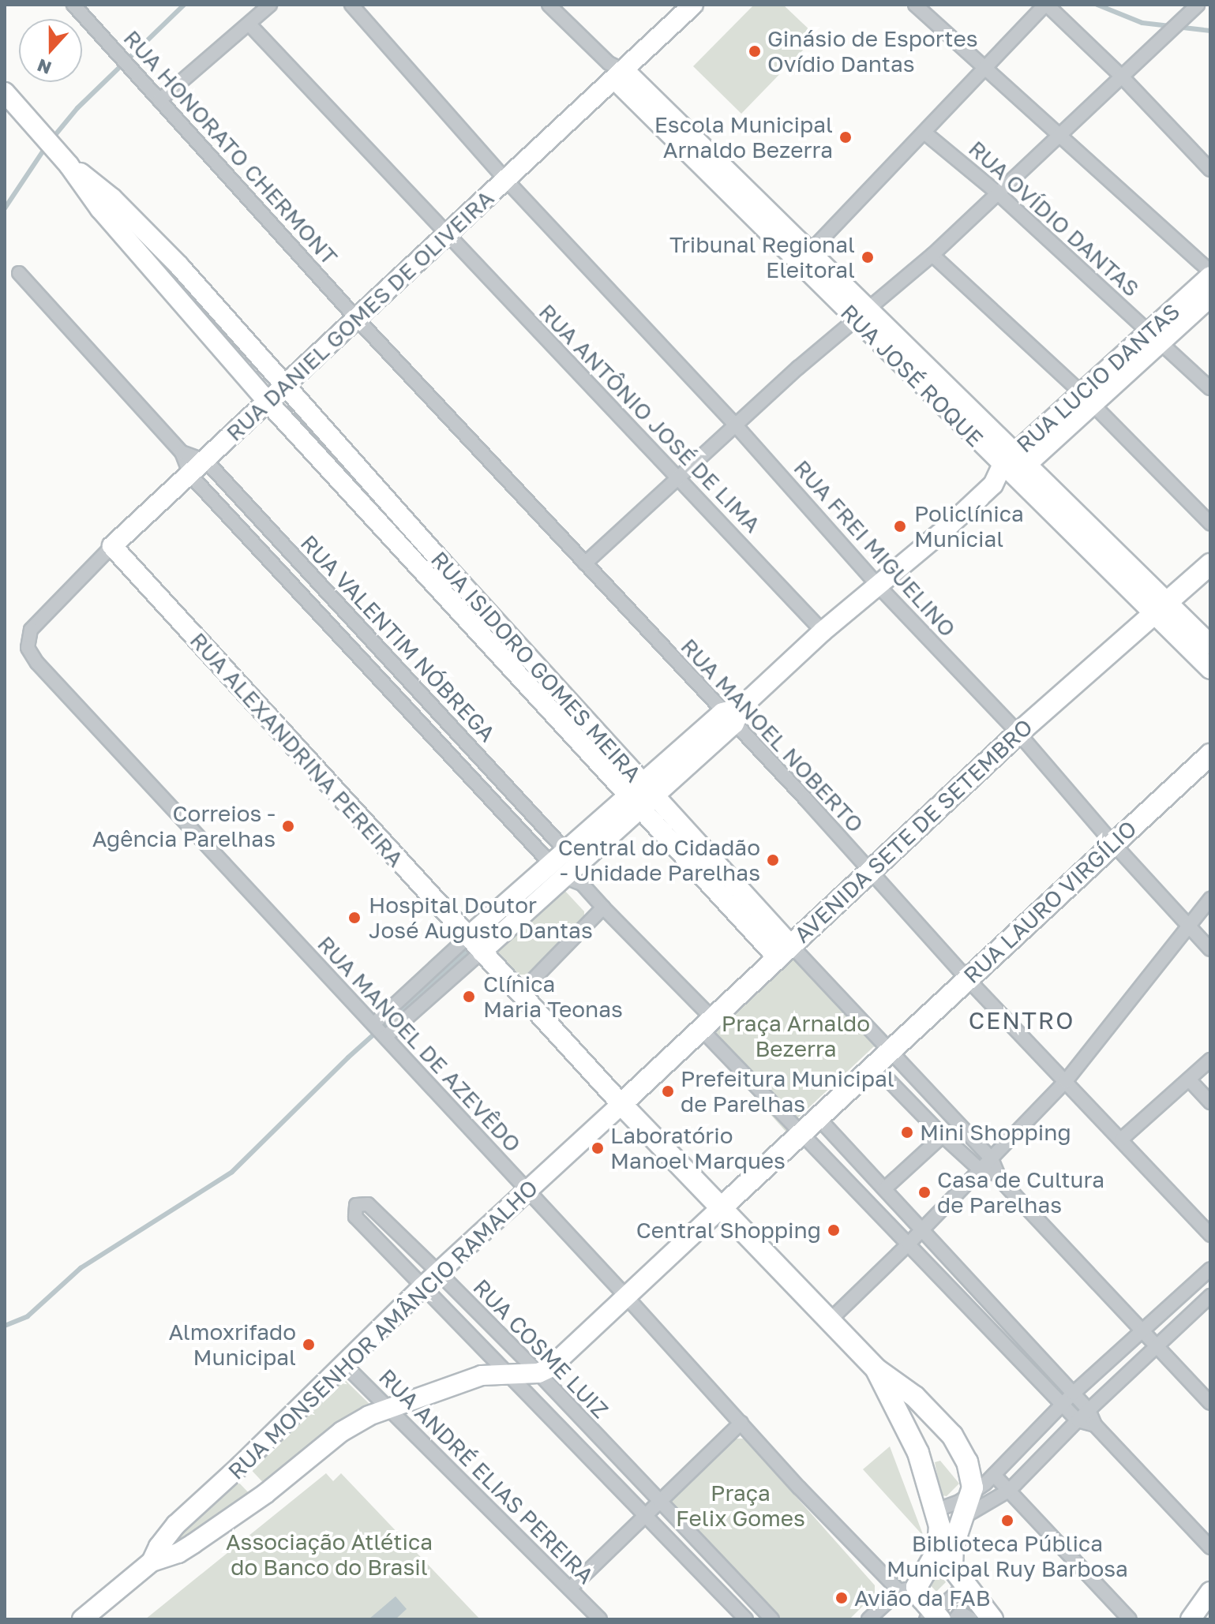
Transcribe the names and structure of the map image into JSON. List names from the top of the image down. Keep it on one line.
{"streets":{"main road":["AVENIDA SETE DE SETEMBRO","RUA LAURO VIRGÍLIO"],"street":["RUA HONORATO CHERMONT","RUA OVÍDIO DANTAS","RUA DANIEL GOMES DE OLIVEIRA","RUA JOSÉ ROQUE","RUA LUCIO DANTAS","RUA ANTÔNIO JOSÉ DE LIMA","RUA FREI MIGUELINO","RUA VALENTIM NÓBREGA","RUA ISIDORO GOMES MEIRA","RUA MANOEL NOBERTO","RUA ALEXANDRINA PEREIRA","RUA MANOEL DE AZEVÊDO","RUA MONSENHOR AMÂNCIO RAMALHO","RUA COSME LUIZ","RUA ANDRÉ ELIAS PEREIRA"]},"crossings":[["RUA HONORATO CHERMONT","RUA DANIEL GOMES DE OLIVEIRA"],["RUA HONORATO CHERMONT","RUA MANOEL NOBERTO"],["RUA OVÍDIO DANTAS","RUA LUCIO DANTAS"],["RUA DANIEL GOMES DE OLIVEIRA","RUA JOSÉ ROQUE"],["RUA DANIEL GOMES DE OLIVEIRA","RUA ANTÔNIO JOSÉ DE LIMA"],["RUA DANIEL GOMES DE OLIVEIRA","RUA FREI MIGUELINO"],["RUA DANIEL GOMES DE OLIVEIRA","RUA VALENTIM NÓBREGA"],["RUA DANIEL GOMES DE OLIVEIRA","RUA ISIDORO GOMES MEIRA"],["RUA DANIEL GOMES DE OLIVEIRA","RUA MANOEL NOBERTO"],["RUA DANIEL GOMES DE OLIVEIRA","RUA ALEXANDRINA PEREIRA"],["RUA DANIEL GOMES DE OLIVEIRA","RUA MANOEL DE AZEVÊDO"],["RUA JOSÉ ROQUE","RUA LUCIO DANTAS"],["RUA JOSÉ ROQUE","AVENIDA SETE DE SETEMBRO"],["RUA LUCIO DANTAS","RUA ANTÔNIO JOSÉ DE LIMA"],["RUA LUCIO DANTAS","RUA FREI MIGUELINO"],["RUA LUCIO DANTAS","RUA VALENTIM NÓBREGA"],["RUA LUCIO DANTAS","RUA ISIDORO GOMES MEIRA"],["RUA LUCIO DANTAS","RUA MANOEL NOBERTO"],["RUA LUCIO DANTAS","RUA ALEXANDRINA PEREIRA"],["RUA LUCIO DANTAS","RUA MANOEL DE AZEVÊDO"],["RUA FREI MIGUELINO","AVENIDA SETE DE SETEMBRO"],["RUA FREI MIGUELINO","RUA LAURO VIRGÍLIO"],["RUA ISIDORO GOMES MEIRA","AVENIDA SETE DE SETEMBRO"],["RUA MANOEL NOBERTO","AVENIDA SETE DE SETEMBRO"],["RUA MANOEL NOBERTO","RUA LAURO VIRGÍLIO"],["RUA ALEXANDRINA PEREIRA","AVENIDA SETE DE SETEMBRO"],["RUA ALEXANDRINA PEREIRA","RUA MONSENHOR AMÂNCIO RAMALHO"],["AVENIDA SETE DE SETEMBRO","RUA MONSENHOR AMÂNCIO RAMALHO"],["RUA MANOEL DE AZEVÊDO","RUA MONSENHOR AMÂNCIO RAMALHO"],["RUA MONSENHOR AMÂNCIO RAMALHO","RUA COSME LUIZ"],["RUA MONSENHOR AMÂNCIO RAMALHO","RUA ANDRÉ ELIAS PEREIRA"]],"districts":["CENTRO"],"parks":["Praça Arnaldo Bezerra","Praça Felix Gomes","Associação Atlética do Banco do Brasil"],"places":["Ginásio de Esportes Ovídio Dantas","Escola Municipal Arnaldo Bezerra","Tribunal Regional Eleitoral","Policlínica Municial","Correios - Agência Parelhas","Central do Cidadão - Unidade Parelhas","Hospital Doutor José Augusto Dantas","Clínica Maria Teonas","Prefeitura Municipal de Parelhas","Mini Shopping","Laboratório Manoel Marques","Casa de Cultura de Parelhas","Central Shopping","Almoxrifado Municipal","Biblioteca Pública Municipal Ruy Barbosa","Avião da FAB"],"north":"bottom"}
